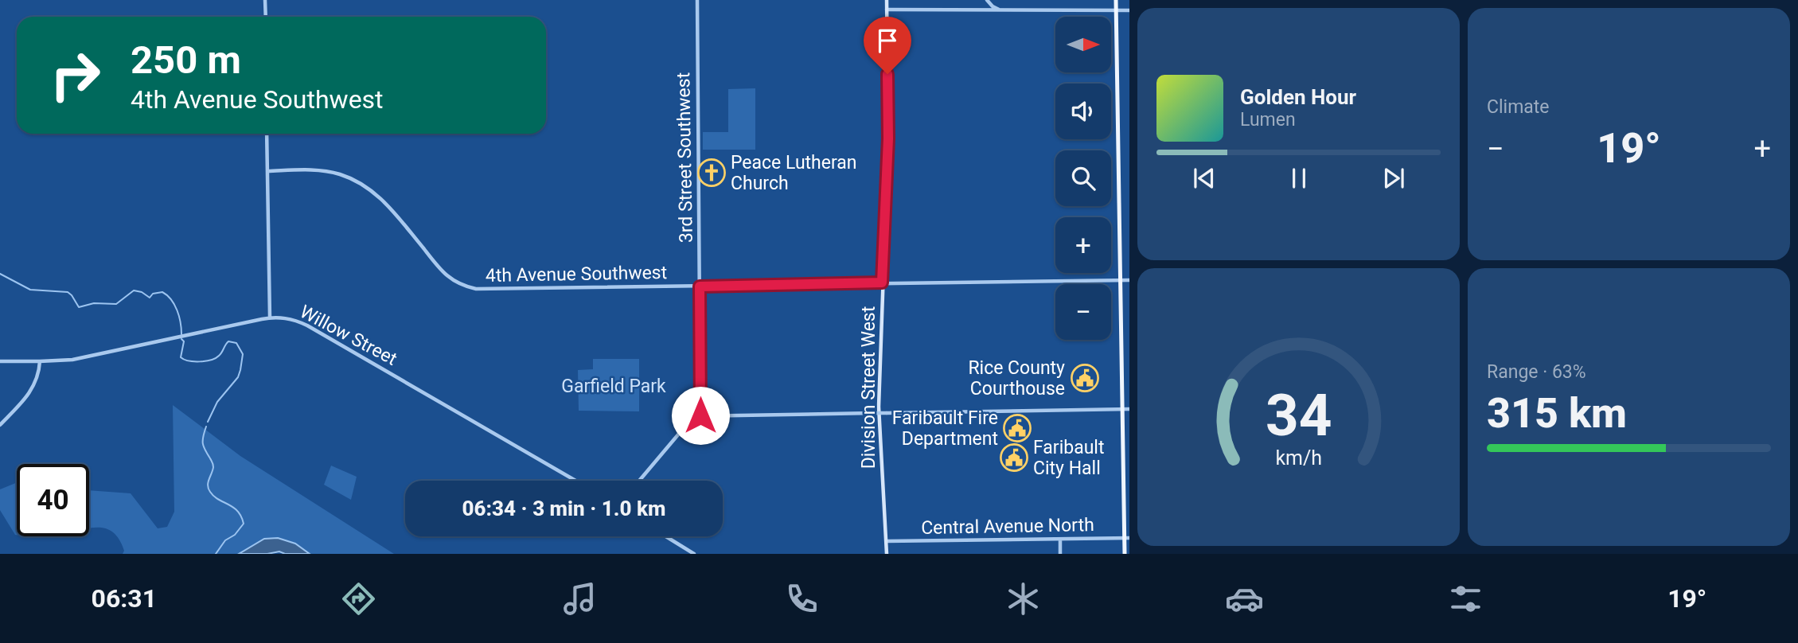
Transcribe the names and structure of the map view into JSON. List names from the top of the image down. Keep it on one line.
{"streets":{"main road":["Division Street West"],"street":["3rd Street Southwest","4th Avenue Southwest","Willow Street","Central Avenue North"]},"crossings":[["3rd Street Southwest","4th Avenue Southwest"],["4th Avenue Southwest","Division Street West"],["Division Street West","Central Avenue North"]],"parks":["Garfield Park"],"places":{"church":["Peace Lutheran Church"],"public building":["Rice County Courthouse","Faribault Fire Department","Faribault City Hall"]},"north":"right","page":{"tile":["Climate",["Range · 63%","315 km"]],"map_buttons":["+","−"],"turn":["250 m","4th Avenue Southwest"],"song":["Golden Hour","Lumen"],"heat":["−","19°","+"],"limit":"40","trip":"06:34 · 3 min · 1.0 km","tabs":["06:31","19°"],"gauge":["34","km/h"]}}
